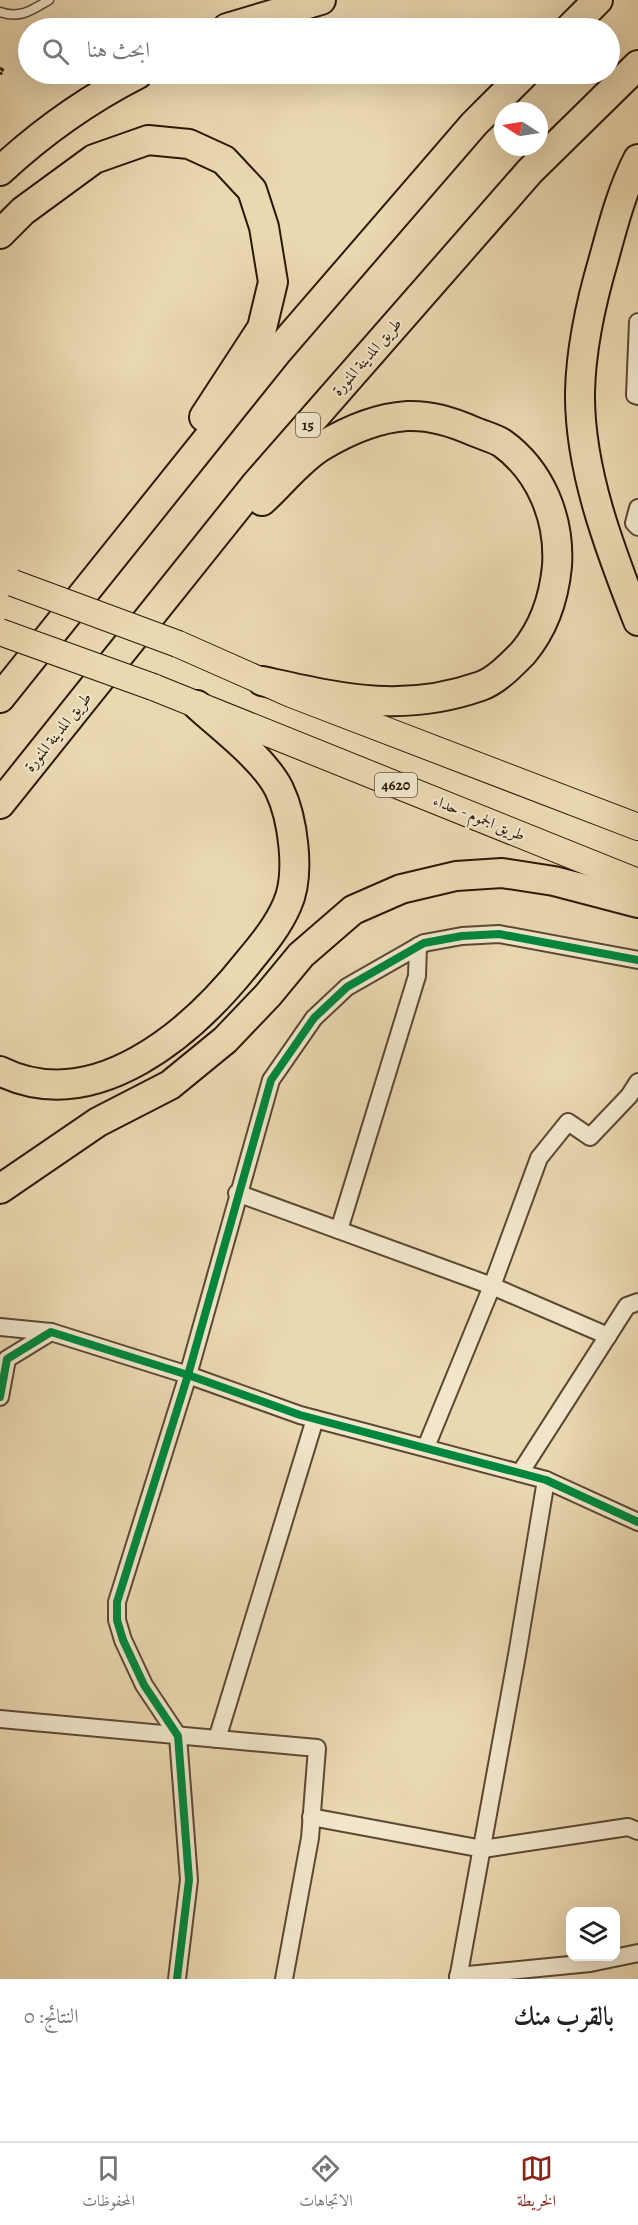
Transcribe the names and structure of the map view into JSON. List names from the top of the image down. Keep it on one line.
{"streets":{"highway":["طريق المدينة المنورة","15"],"main road":["4620","طريق الجموم - حداء"]},"north":"left","page":{"search":"ابحث هنا","heading":["بالقرب منك","النتائج: 0"],"nav":["الخريطة","الاتجاهات","المحفوظات"]}}
